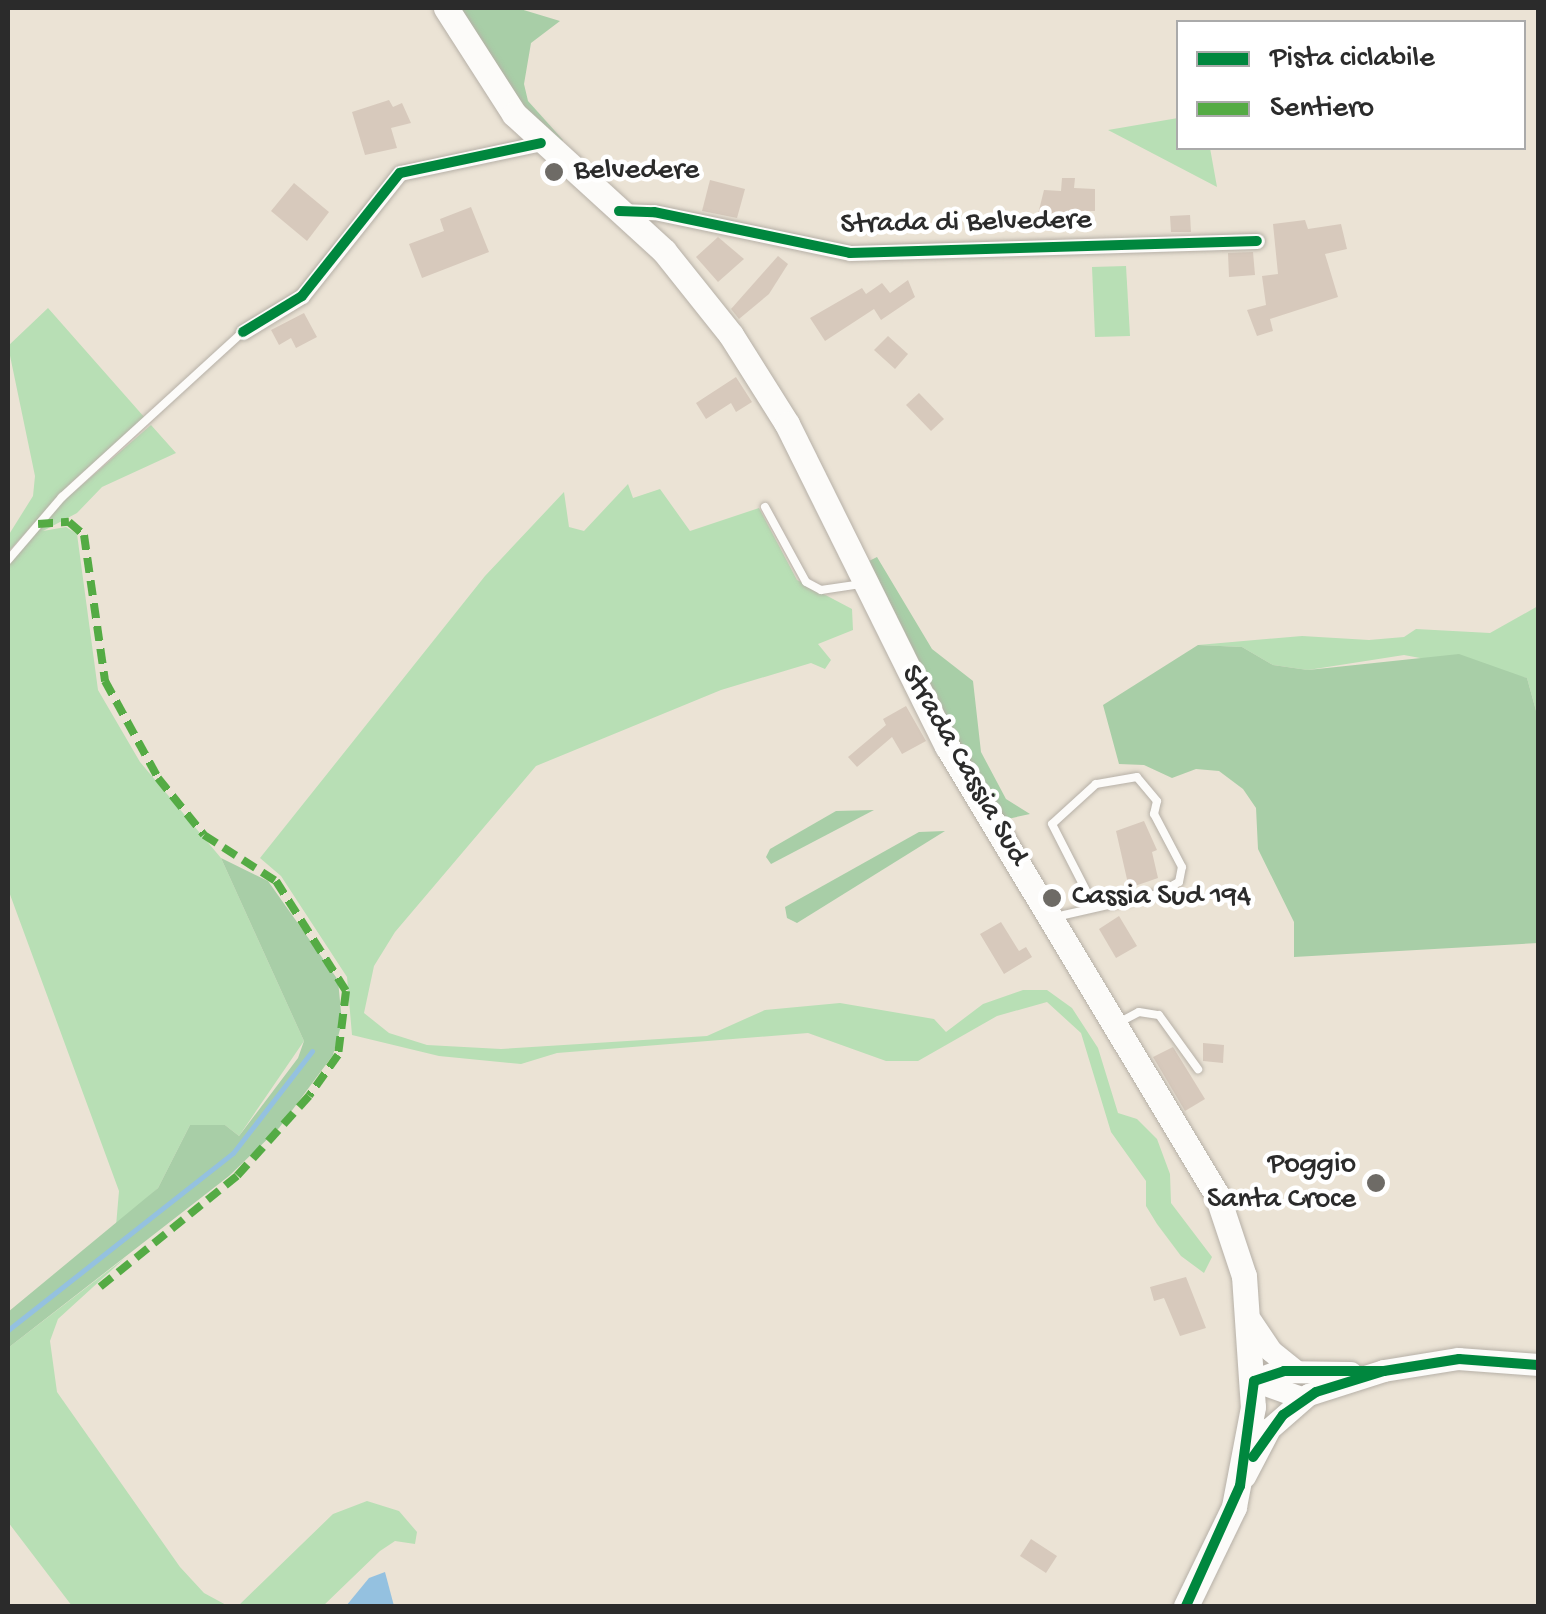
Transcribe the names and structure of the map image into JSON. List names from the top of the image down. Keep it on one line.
{"streets":{"main road":["Strada Cassia Sud"],"street":["Strada di Belvedere"]},"crossings":[["Strada di Belvedere","Strada Cassia Sud"]],"places":["Belvedere","Cassia Sud 194","Poggio Santa Croce"],"legend":["Pista ciclabile","Sentiero"]}
